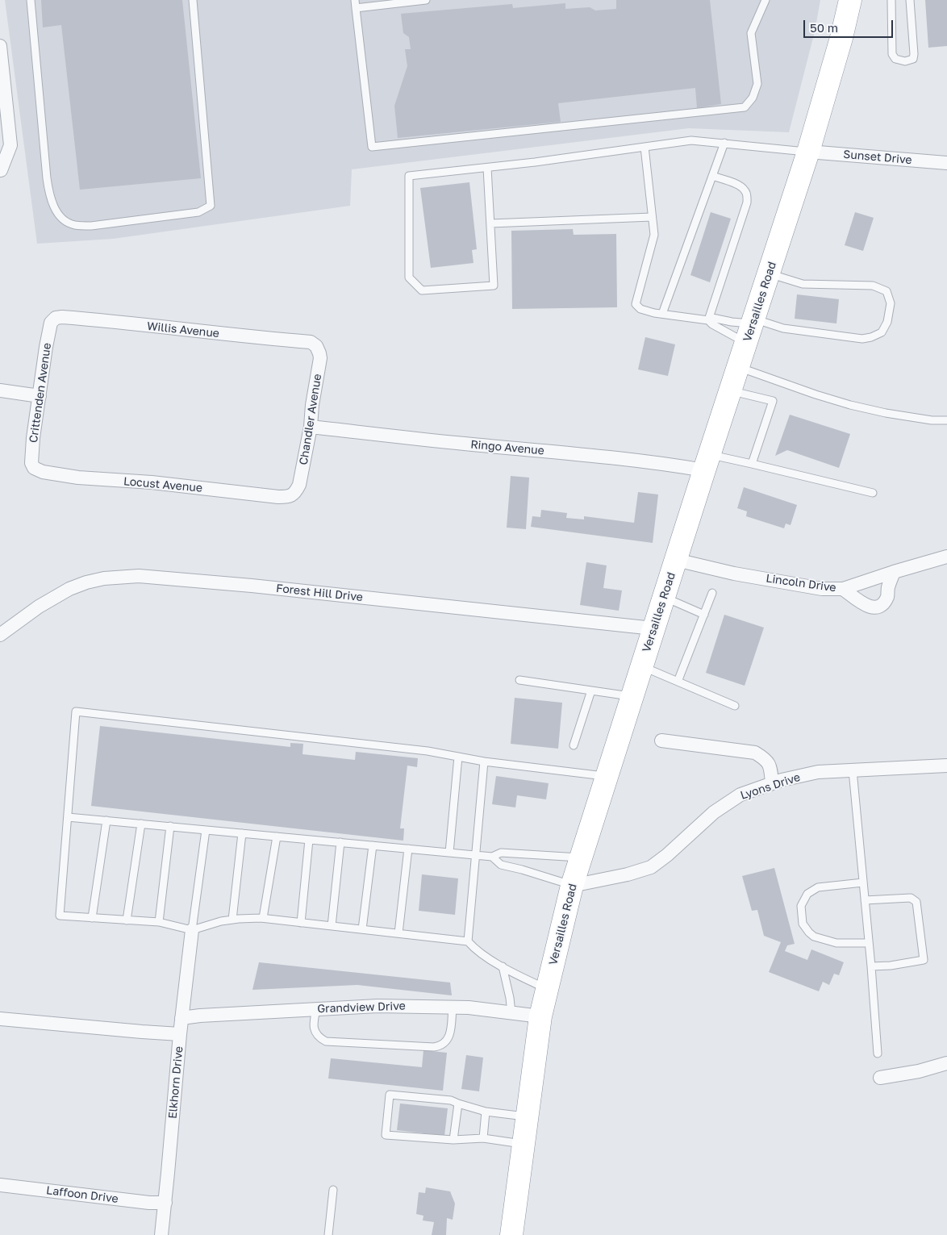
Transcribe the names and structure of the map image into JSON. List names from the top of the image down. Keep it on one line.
{"streets":{"highway":["Versailles Road"],"street":["Sunset Drive","Willis Avenue","Crittenden Avenue","Chandler Avenue","Ringo Avenue","Locust Avenue","Lincoln Drive","Forest Hill Drive","Lyons Drive","Grandview Drive","Elkhorn Drive","Laffoon Drive"]},"crossings":[["Sunset Drive","Versailles Road"],["Versailles Road","Ringo Avenue"],["Versailles Road","Lincoln Drive"],["Versailles Road","Forest Hill Drive"],["Versailles Road","Lyons Drive"],["Versailles Road","Grandview Drive"],["Willis Avenue","Crittenden Avenue"],["Willis Avenue","Chandler Avenue"],["Crittenden Avenue","Locust Avenue"],["Chandler Avenue","Ringo Avenue"],["Chandler Avenue","Locust Avenue"],["Grandview Drive","Elkhorn Drive"],["Elkhorn Drive","Laffoon Drive"]],"scale_bar":"50 m"}
